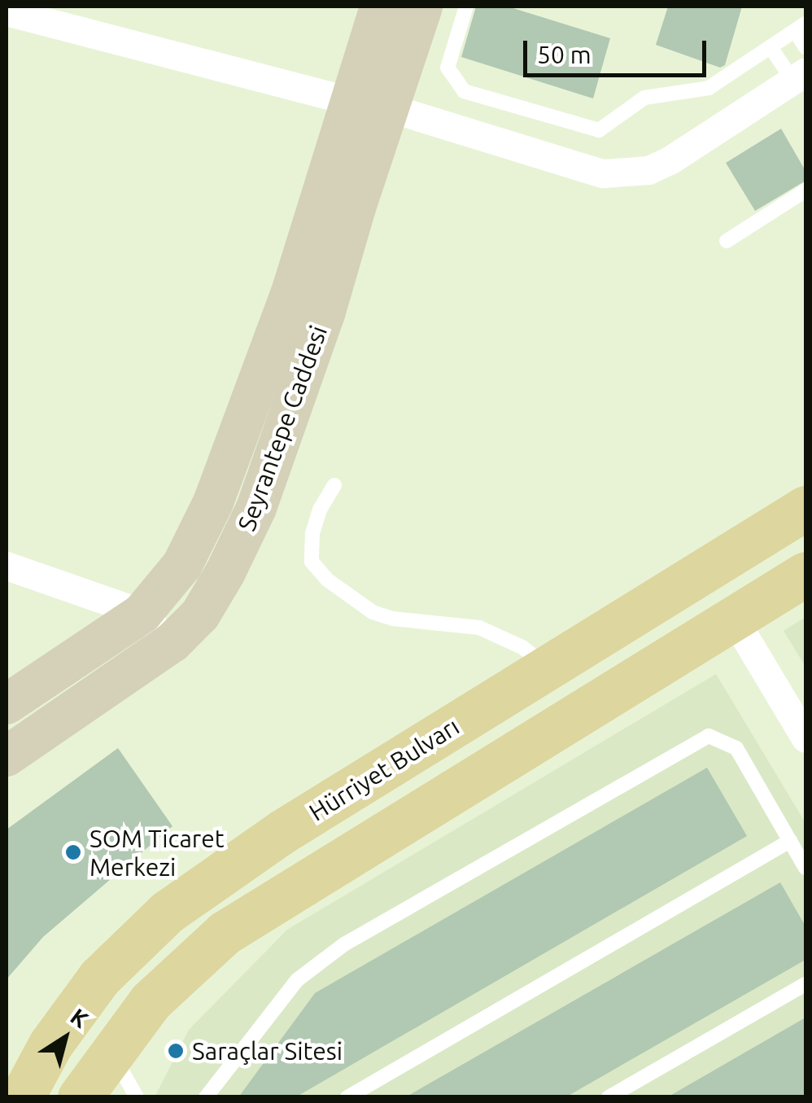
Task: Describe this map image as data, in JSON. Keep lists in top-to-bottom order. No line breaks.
{"streets":{"main road":["Seyrantepe Caddesi","Hürriyet Bulvarı"]},"places":["SOM Ticaret Merkezi","Saraçlar Sitesi"],"scale_bar":"50 m","north":"top right"}
